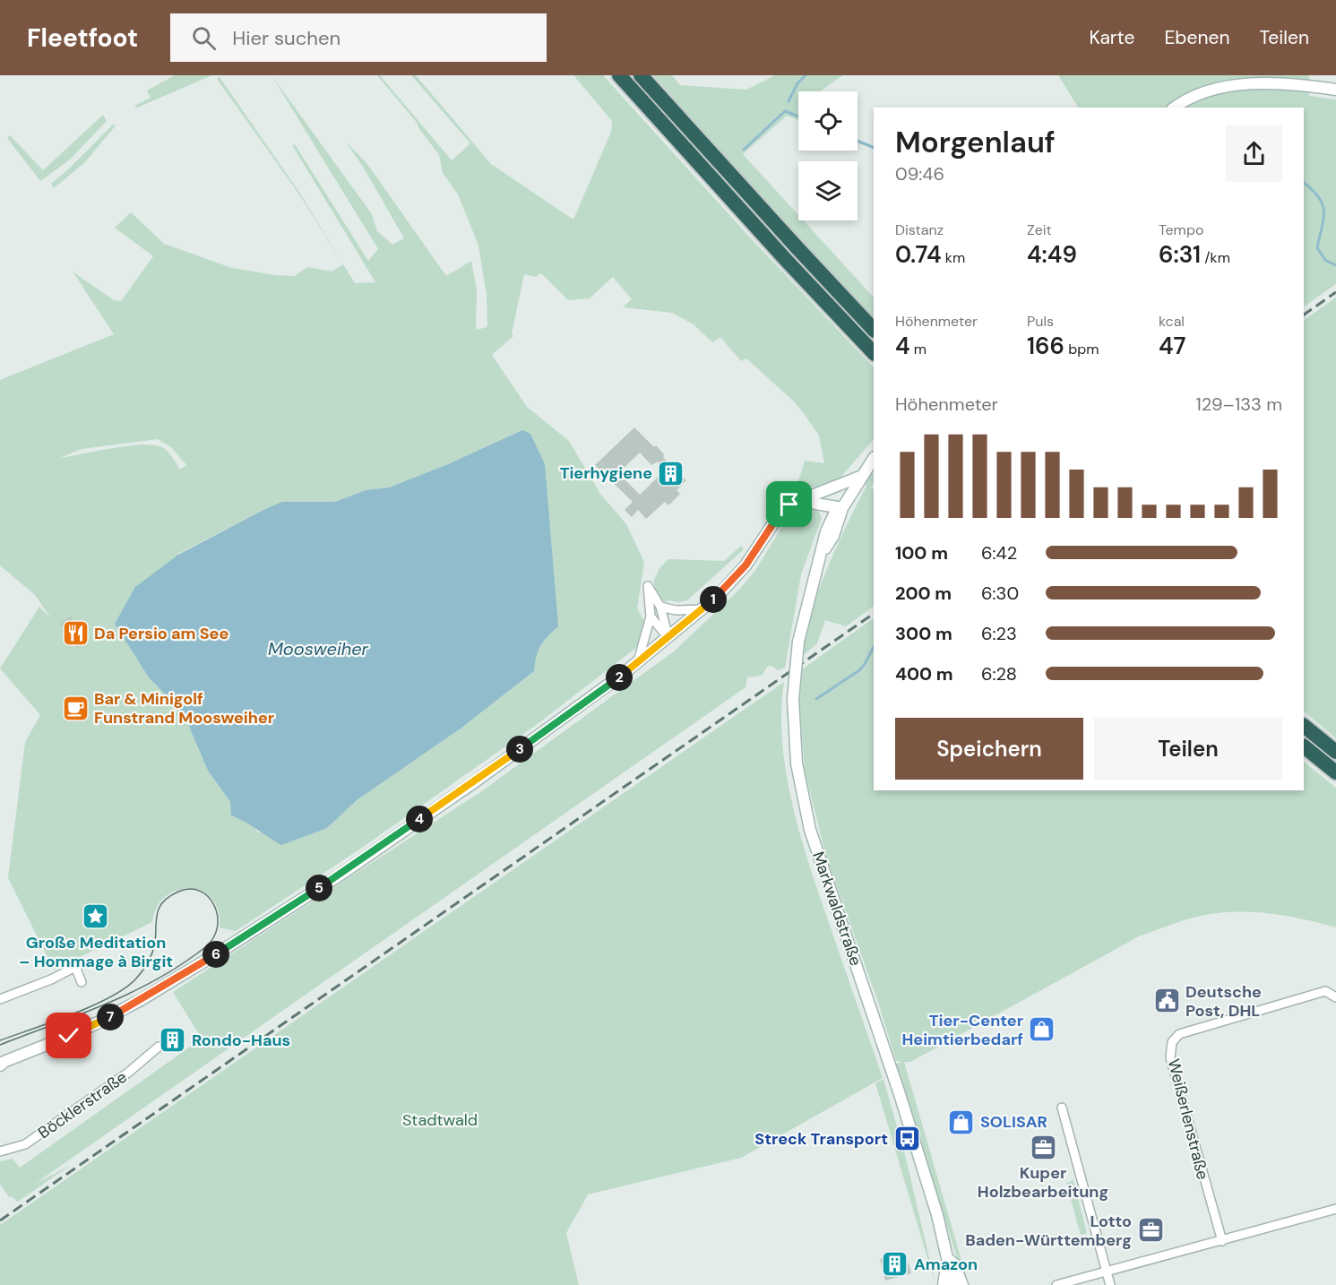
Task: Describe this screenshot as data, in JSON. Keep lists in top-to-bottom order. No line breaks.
{"streets":{"main road":["Markwaldstraße"],"street":["Böcklerstraße","Weißerlenstraße"]},"water":["Moosweiher"],"parks":["Stadtwald"],"places":{"building":["Tierhygiene","Rondo-Haus","Amazon"],"restaurant":["Da Persio am See"],"cafe":["Bar & Minigolf Funstrand Moosweiher"],"place":["Große Meditation – Hommage à Birgit"],"public building":["Deutsche Post, DHL"],"shop":["Tier-Center Heimtierbedarf","SOLISAR"],"bus stop":["Streck Transport"],"office":["Kuper Holzbearbeitung","Lotto Baden-Württemberg"]},"page":{"header":"Fleetfoot","search":"Hier suchen","nav":["Karte","Ebenen","Teilen"],"heading":["Morgenlauf","09:46"],"stats":[["Distanz","0.74 km"],["Zeit","4:49"],["Tempo","6:31 /km"],["Höhenmeter","4 m"],["Puls","166 bpm"],["kcal","47"]],"chart":["Höhenmeter","129–133 m"],"list":[{"name":"100 m","note":"6:42"},{"name":"200 m","note":"6:30"},{"name":"300 m","note":"6:23"},{"name":"400 m","note":"6:28"}],"pins":["1","2","3","4","5","6","7"],"buttons":["Speichern","Teilen"]}}
